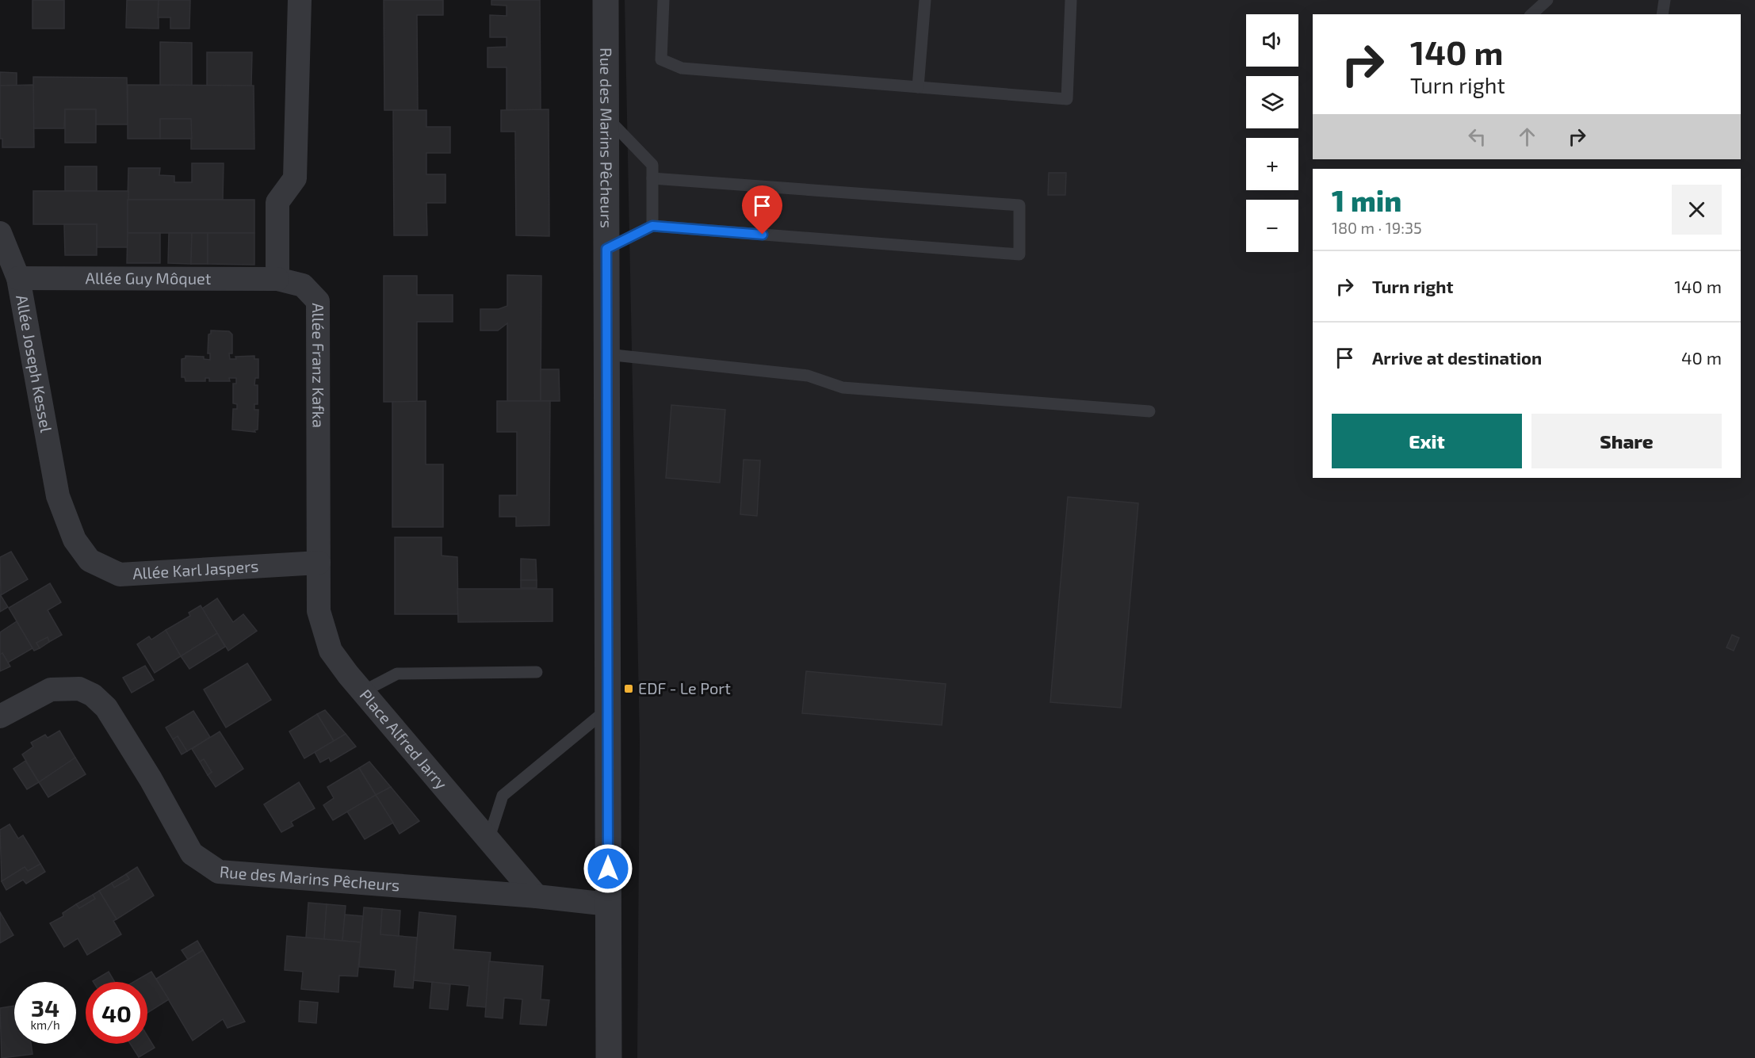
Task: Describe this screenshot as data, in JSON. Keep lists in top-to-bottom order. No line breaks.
{"streets":{"street":["Rue des Marins Pêcheurs","Allée Guy Môquet","Allée Joseph Kessel","Allée Franz Kafka","Allée Karl Jaspers","Place Alfred Jarry"]},"crossings":[["Rue des Marins Pêcheurs","Place Alfred Jarry"],["Allée Guy Môquet","Allée Joseph Kessel"],["Allée Guy Môquet","Allée Franz Kafka"],["Allée Joseph Kessel","Allée Karl Jaspers"],["Allée Franz Kafka","Allée Karl Jaspers"],["Allée Franz Kafka","Place Alfred Jarry"],["Allée Karl Jaspers","Place Alfred Jarry"]],"places":{"transit":["EDF - Le Port"]},"page":{"map_buttons":["+","−"],"turn":["140 m","Turn right"],"heading":["1 min","180 m · 19:35"],"list":[{"name":"Turn right","value":"140 m"},{"name":"Arrive at destination","value":"40 m"}],"buttons":["Exit","Share"],"speed":"34 km/h","limit":"40"}}
